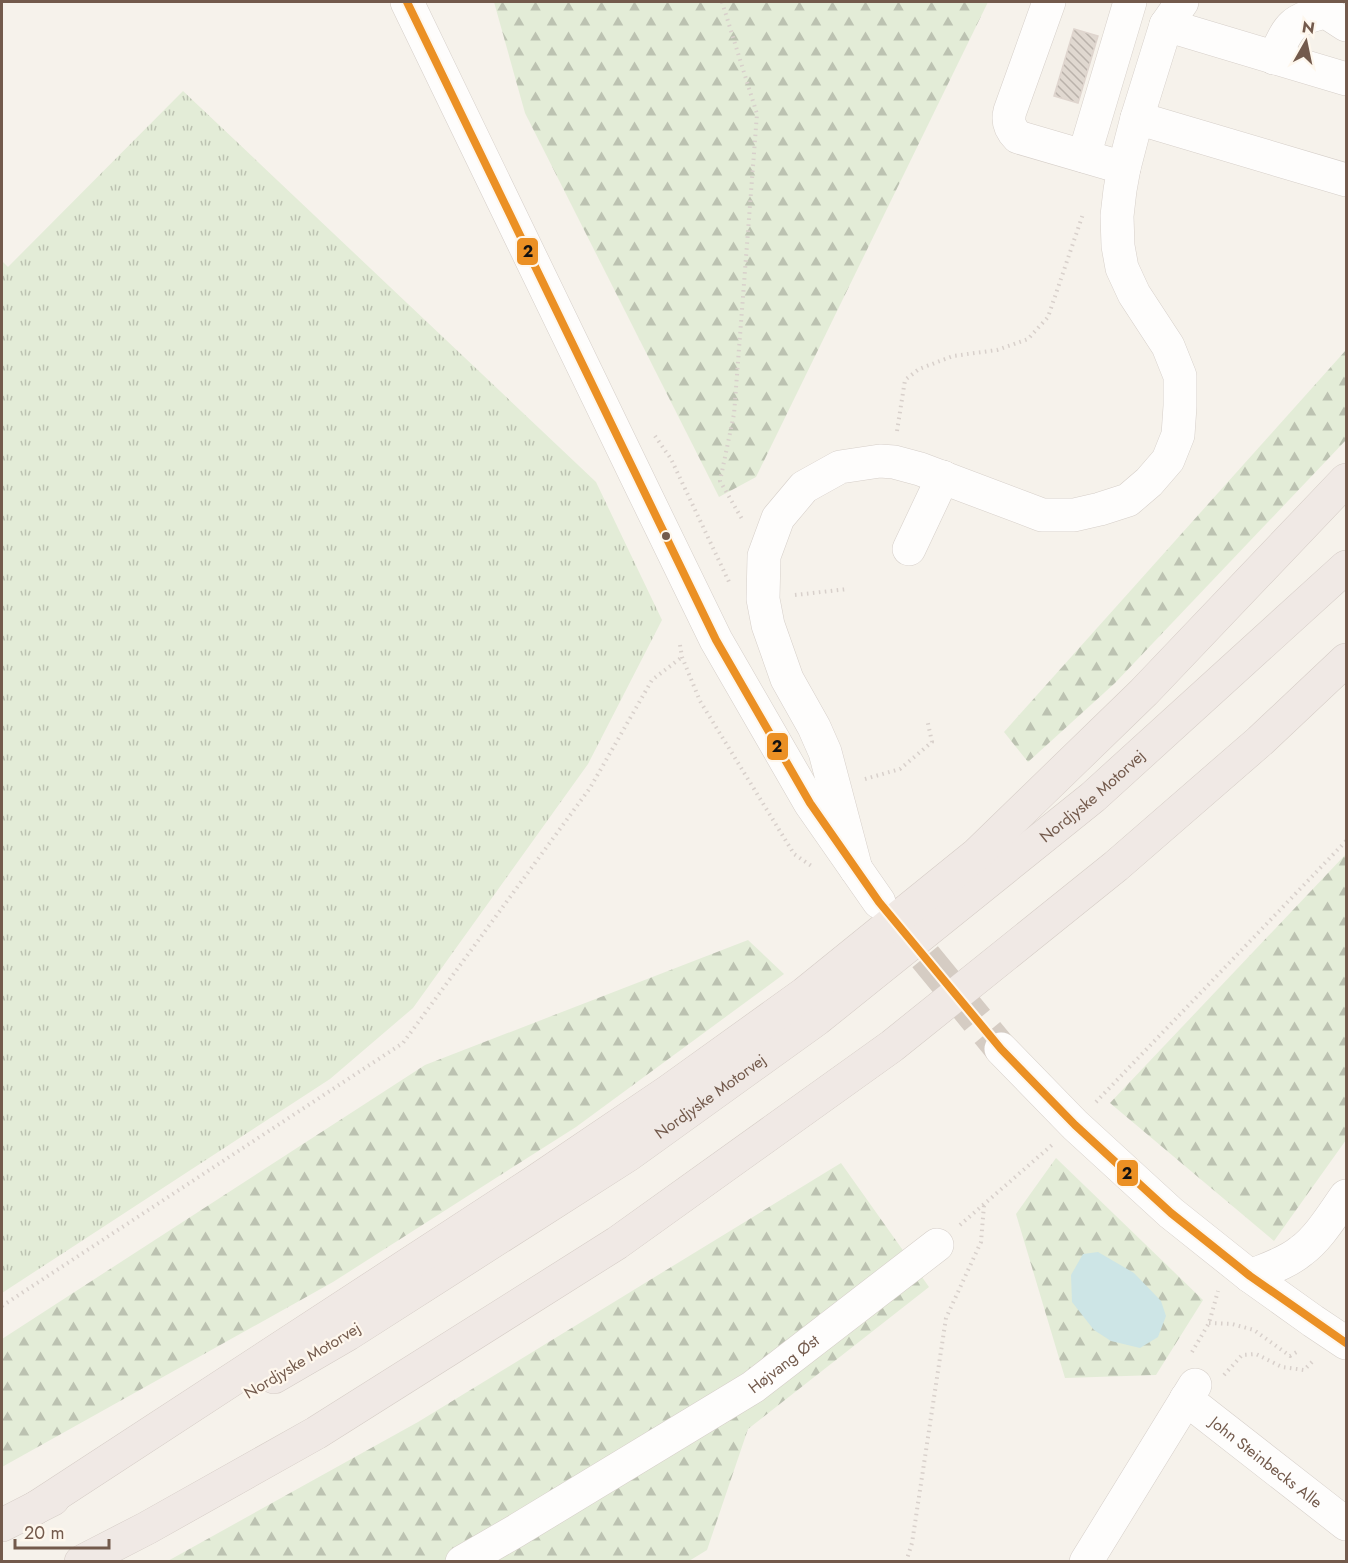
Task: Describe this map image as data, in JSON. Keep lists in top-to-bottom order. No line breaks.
{"streets":{"highway":["Nordjyske Motorvej"],"street":["Højvang Øst","John Steinbecks Alle"]},"lines":["transit line 2"],"scale_bar":"20 m","north":"top"}
